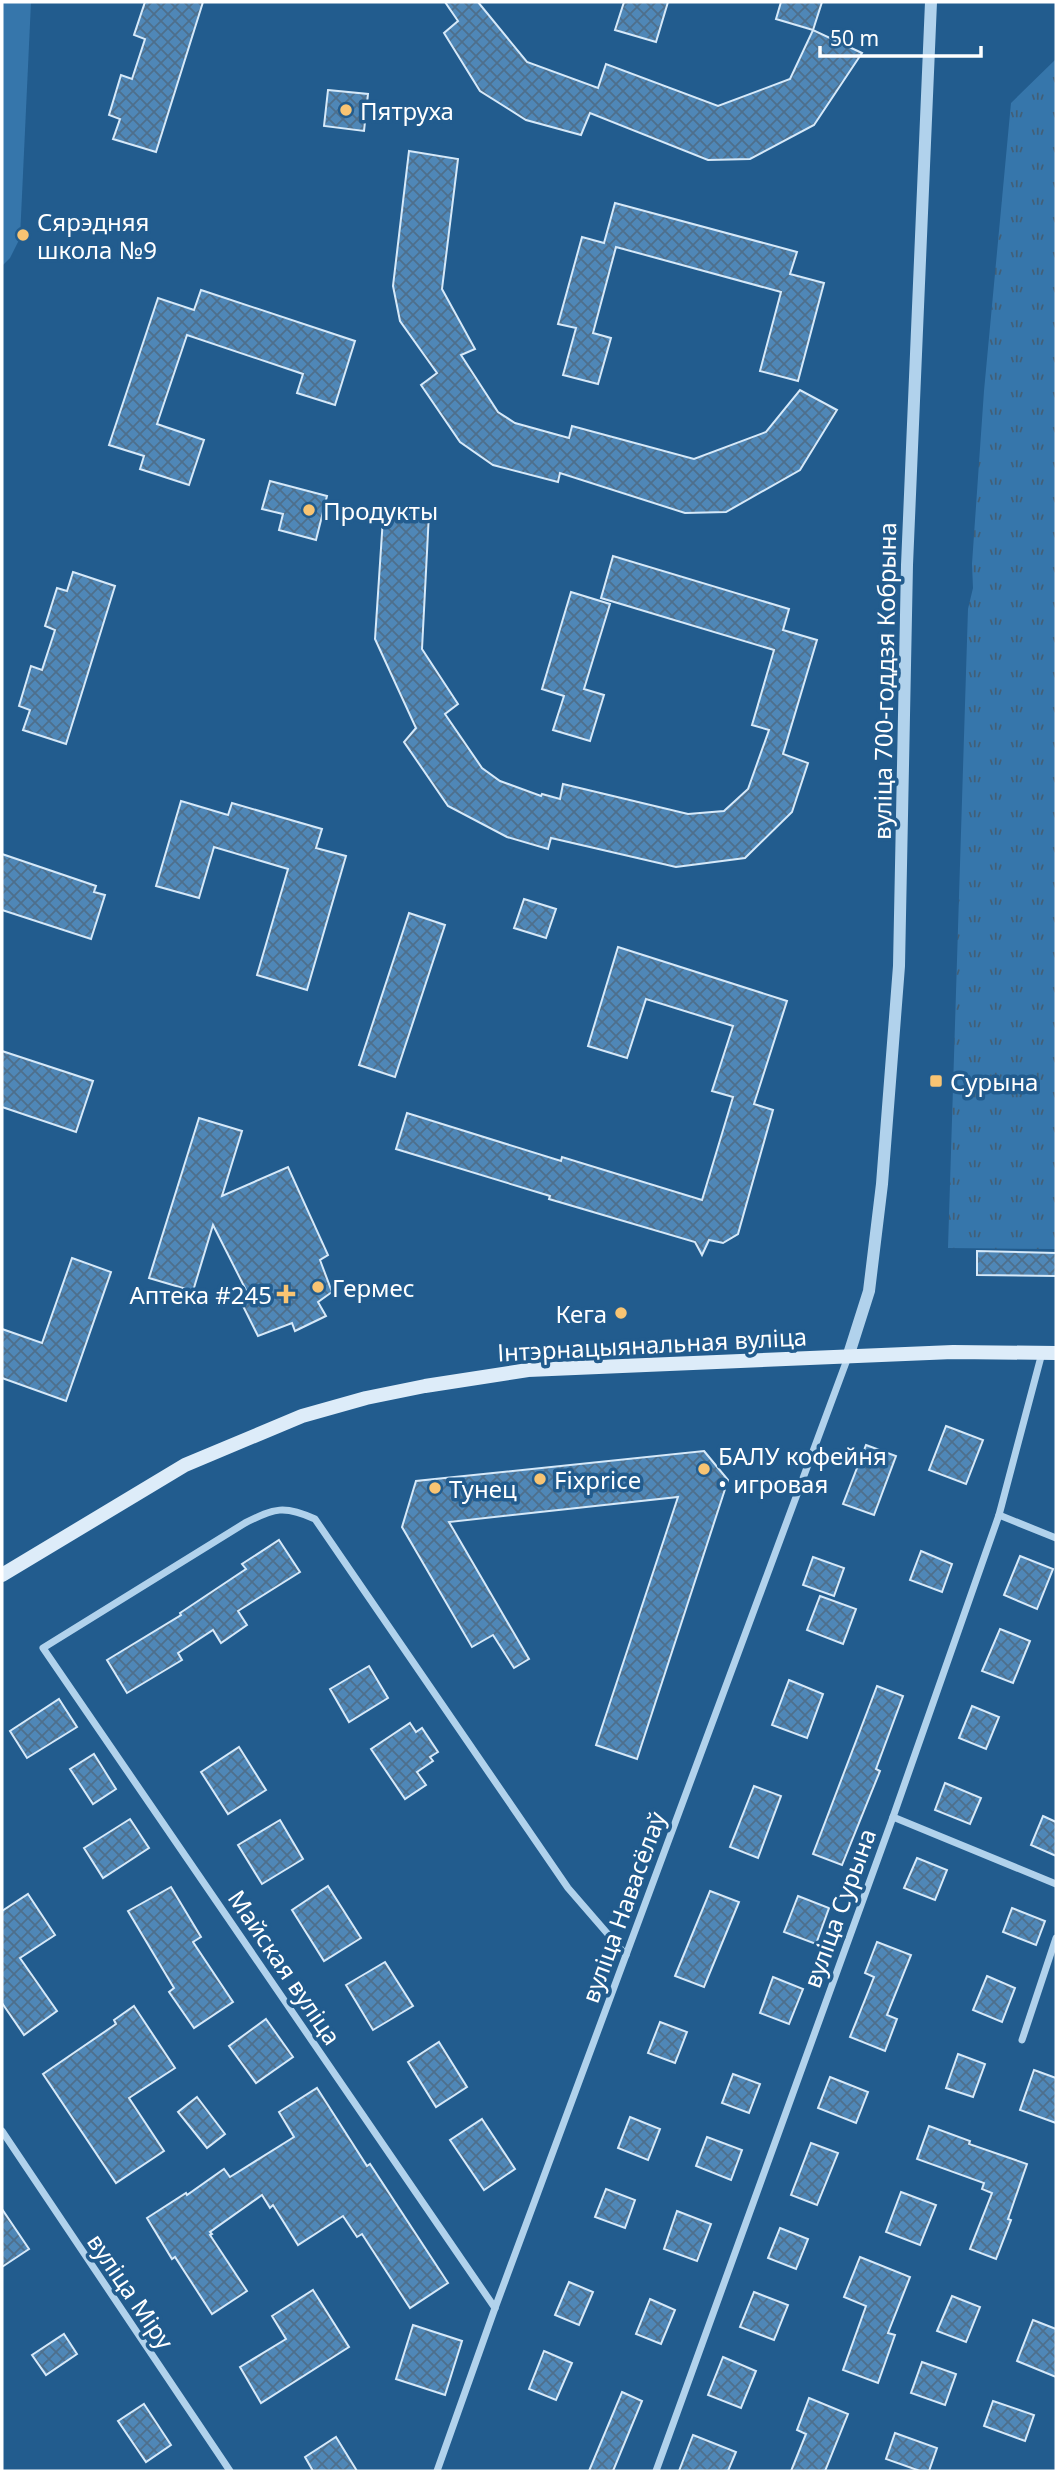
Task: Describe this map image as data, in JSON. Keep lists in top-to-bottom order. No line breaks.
{"streets":{"main road":["Інтэрнацыянальная вуліца"],"street":["вуліца 700-годдзя Кобрына","вуліца Навасёлаў","вуліца Сурына","Майская вуліца","вуліца Міру"]},"crossings":[["вуліца 700-годдзя Кобрына","Інтэрнацыянальная вуліца"],["вуліца 700-годдзя Кобрына","вуліца Навасёлаў"],["Інтэрнацыянальная вуліца","вуліца Навасёлаў"],["Інтэрнацыянальная вуліца","вуліца Сурына"],["вуліца Навасёлаў","Майская вуліца"]],"places":{"other":["Пятруха","Сярэдняя школа №9","Продукты","Гермес","Кега","БАЛУ кофейня • игровая","Fixprice","Тунец"],"transit":["Сурына"],"health":["Аптека #245"]},"scale_bar":"50 m"}
